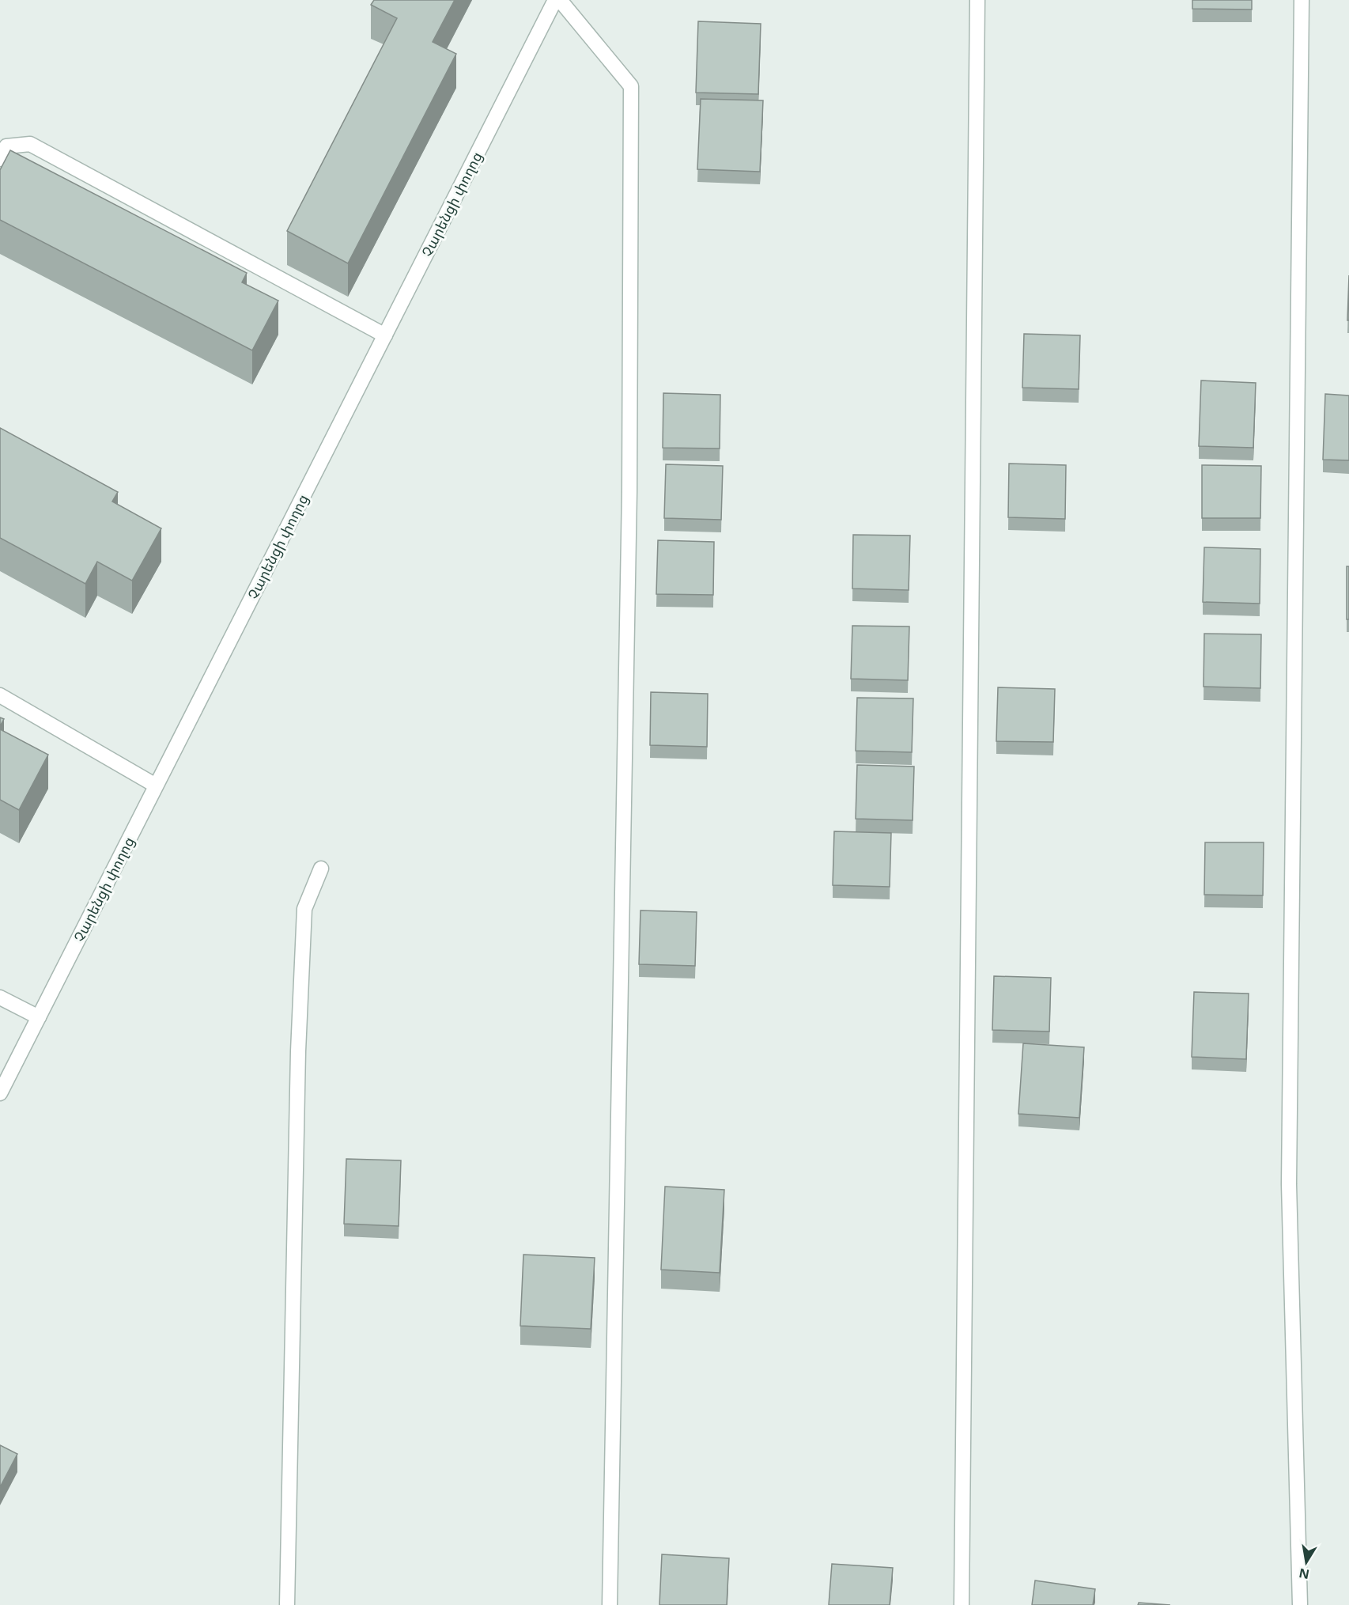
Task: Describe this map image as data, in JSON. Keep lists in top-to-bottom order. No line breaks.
{"streets":{"street":["Չարենցի փողոց"]},"north":"bottom"}
